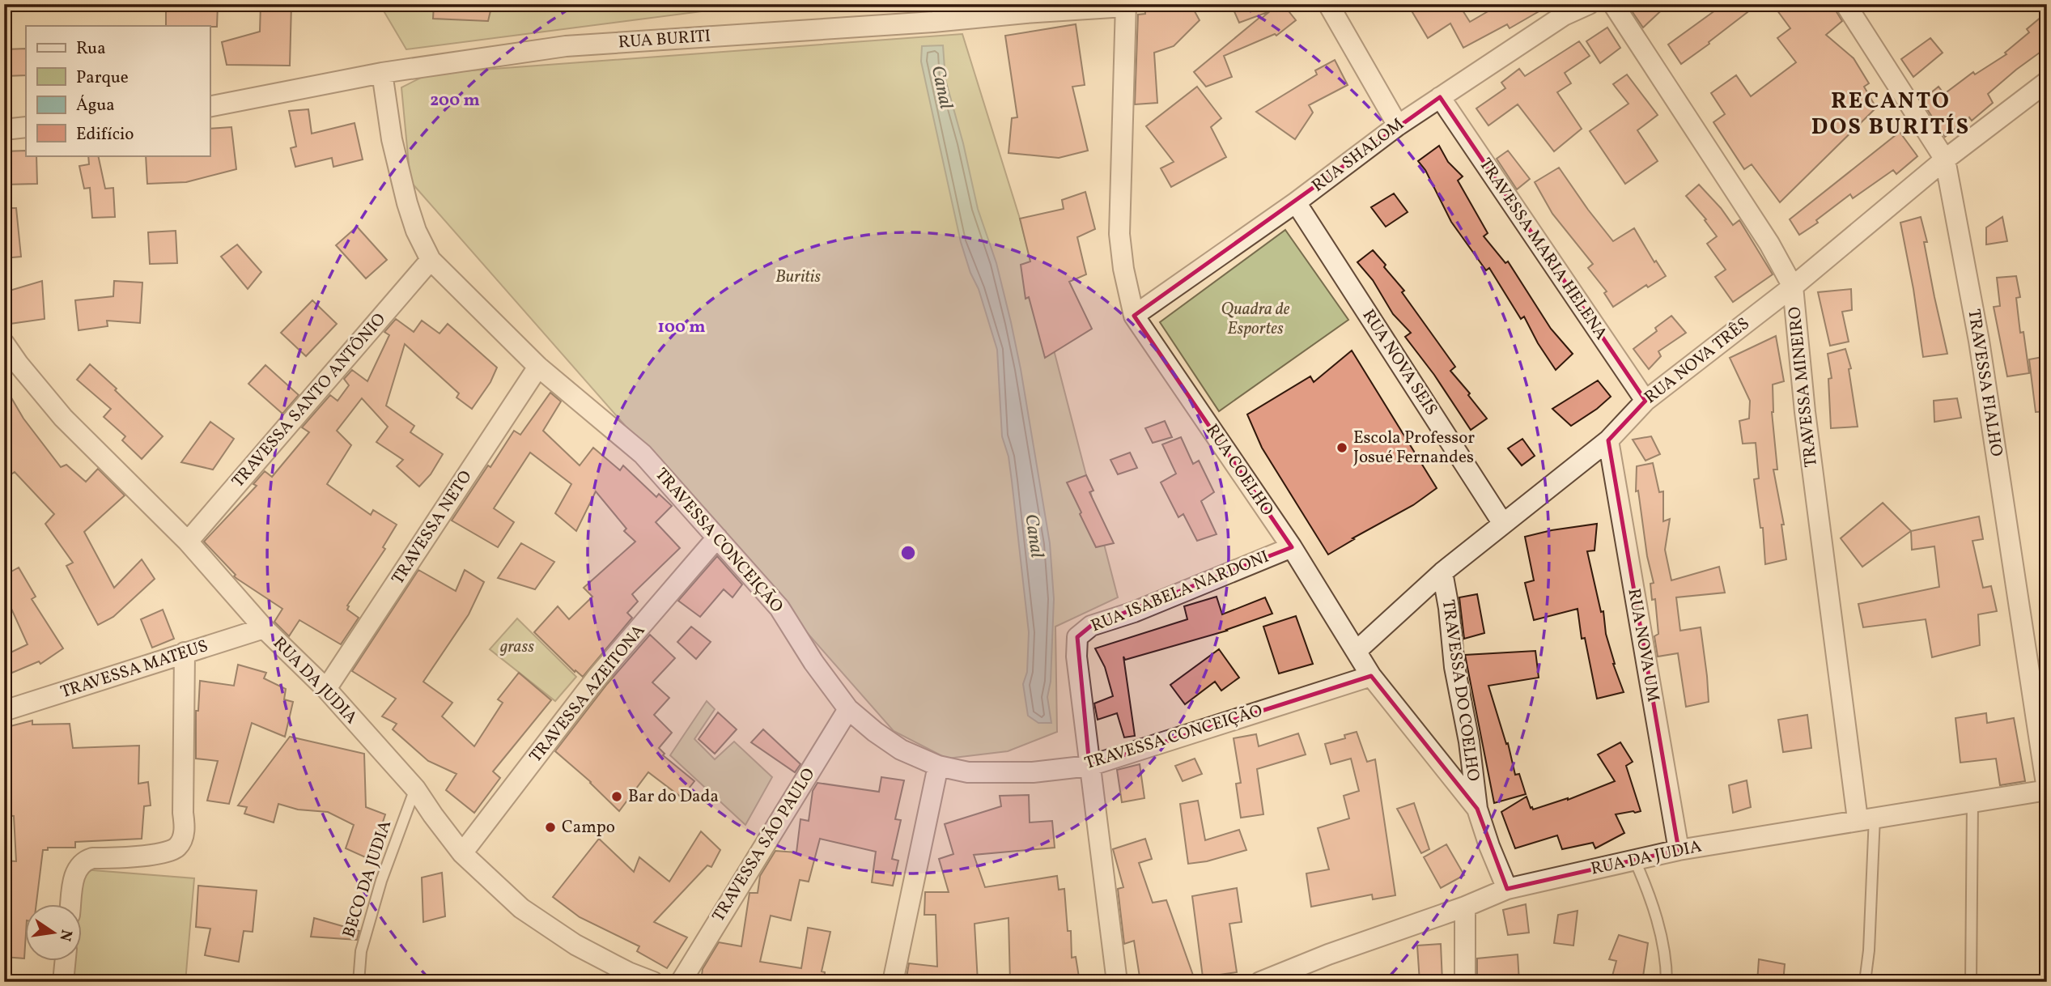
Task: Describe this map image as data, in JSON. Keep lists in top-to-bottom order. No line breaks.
{"streets":{"street":["RUA BURITI","RUA SHALOM","TRAVESSA MARIA HELENA","RUA NOVA TRÊS","RUA NOVA SEIS","TRAVESSA FIALHO","TRAVESSA MINEIRO","TRAVESSA SANTO ANTÔNIO","RUA COELHO","TRAVESSA NETO","TRAVESSA CONCEIÇÃO","RUA ISABELA NARDONI","RUA NOVA UM","TRAVESSA MATEUS","RUA DA JUDIA","TRAVESSA DO COELHO","TRAVESSA AZEITONA","TRAVESSA SÃO PAULO"],"lane":["BECO DA JUDIA"]},"crossings":[["RUA BURITI","RUA COELHO"],["RUA BURITI","TRAVESSA CONCEIÇÃO"],["RUA SHALOM","TRAVESSA MARIA HELENA"],["RUA SHALOM","RUA NOVA SEIS"],["RUA SHALOM","RUA COELHO"],["TRAVESSA MARIA HELENA","RUA NOVA TRÊS"],["RUA NOVA TRÊS","RUA NOVA SEIS"],["RUA NOVA TRÊS","TRAVESSA FIALHO"],["RUA NOVA TRÊS","TRAVESSA MINEIRO"],["RUA NOVA TRÊS","RUA COELHO"],["RUA NOVA TRÊS","RUA NOVA UM"],["RUA NOVA TRÊS","TRAVESSA DO COELHO"],["TRAVESSA FIALHO","RUA DA JUDIA"],["TRAVESSA MINEIRO","RUA DA JUDIA"],["TRAVESSA SANTO ANTÔNIO","TRAVESSA CONCEIÇÃO"],["TRAVESSA SANTO ANTÔNIO","RUA DA JUDIA"],["RUA COELHO","TRAVESSA CONCEIÇÃO"],["RUA COELHO","RUA ISABELA NARDONI"],["RUA COELHO","RUA DA JUDIA"],["RUA COELHO","TRAVESSA DO COELHO"],["TRAVESSA NETO","TRAVESSA CONCEIÇÃO"],["TRAVESSA NETO","RUA DA JUDIA"],["TRAVESSA CONCEIÇÃO","RUA ISABELA NARDONI"],["TRAVESSA CONCEIÇÃO","TRAVESSA AZEITONA"],["TRAVESSA CONCEIÇÃO","TRAVESSA SÃO PAULO"],["RUA NOVA UM","RUA DA JUDIA"],["TRAVESSA MATEUS","RUA DA JUDIA"],["RUA DA JUDIA","TRAVESSA AZEITONA"],["RUA DA JUDIA","BECO DA JUDIA"]],"districts":["RECANTO DOS BURITÍS"],"water":["Canal"],"parks":["Buritis","Quadra de Esportes","grass"],"places":["Escola Professor Josué Fernandes","Bar do Dada","Campo"],"legend":["Rua","Parque","Água","Edifício"],"north":"right","rings":["200 m","100 m"]}
